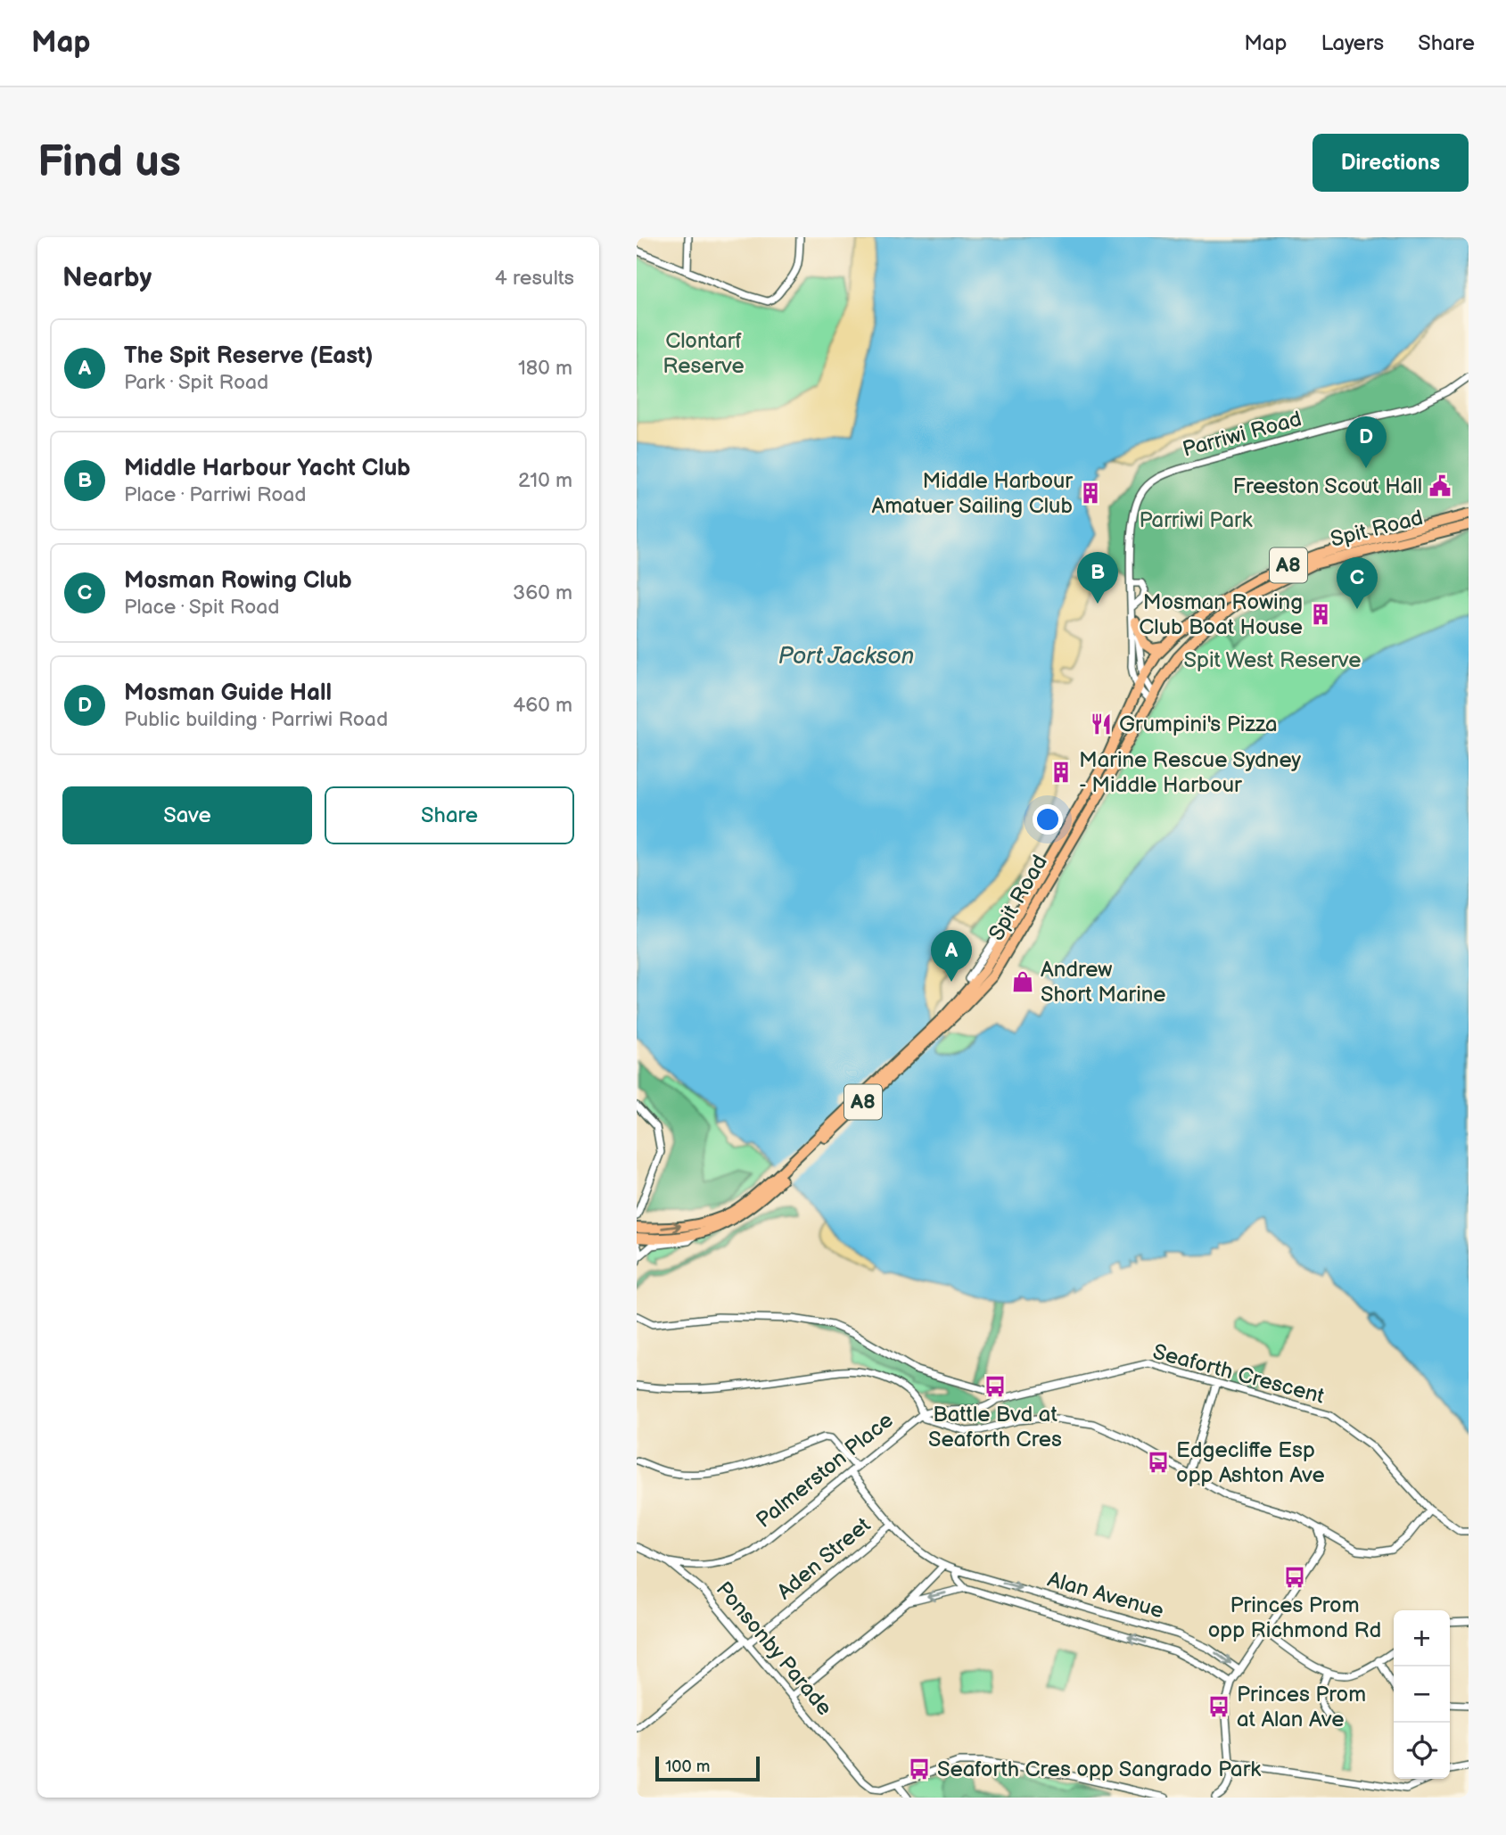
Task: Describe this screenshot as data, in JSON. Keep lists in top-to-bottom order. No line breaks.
{"streets":{"highway":["Spit Road","A8"],"street":["Parriwi Road","Seaforth Crescent","Palmerston Place","Aden Street","Alan Avenue","Ponsonby Parade"]},"crossings":[["Parriwi Road","Spit Road"],["Spit Road","A8"],["Seaforth Crescent","Palmerston Place"],["Palmerston Place","Alan Avenue"],["Palmerston Place","Ponsonby Parade"],["Aden Street","Alan Avenue"],["Aden Street","Ponsonby Parade"]],"water":["Port Jackson"],"parks":["Clontarf Reserve","Parriwi Park","Spit West Reserve"],"places":{"public building":["Freeston Scout Hall"],"building":["Middle Harbour Amatuer Sailing Club","Mosman Rowing Club Boat House","Marine Rescue Sydney - Middle Harbour"],"restaurant":["Grumpini's Pizza"],"shop":["Andrew Short Marine"],"bus stop":["Battle Bvd at Seaforth Cres","Edgecliffe Esp opp Ashton Ave","Princes Prom opp Richmond Rd","Princes Prom at Alan Ave","Seaforth Cres opp Sangrado Park"]},"scale_bar":"100 m","page":{"header":"Map","nav":["Map","Layers","Share"],"buttons":["Directions",["Save","Share"]],"title":"Find us","heading":["Nearby","4 results"],"list":[{"mark":"A","name":"The Spit Reserve (East)","note":"Park · Spit Road","value":"180 m"},{"mark":"B","name":"Middle Harbour Yacht Club","note":"Place · Parriwi Road","value":"210 m"},{"mark":"C","name":"Mosman Rowing Club","note":"Place · Spit Road","value":"360 m"},{"mark":"D","name":"Mosman Guide Hall","note":"Public building · Parriwi Road","value":"460 m"}],"pins":["D","B","C","A"],"map_buttons":["+","−"],"scale":"100 m"}}
